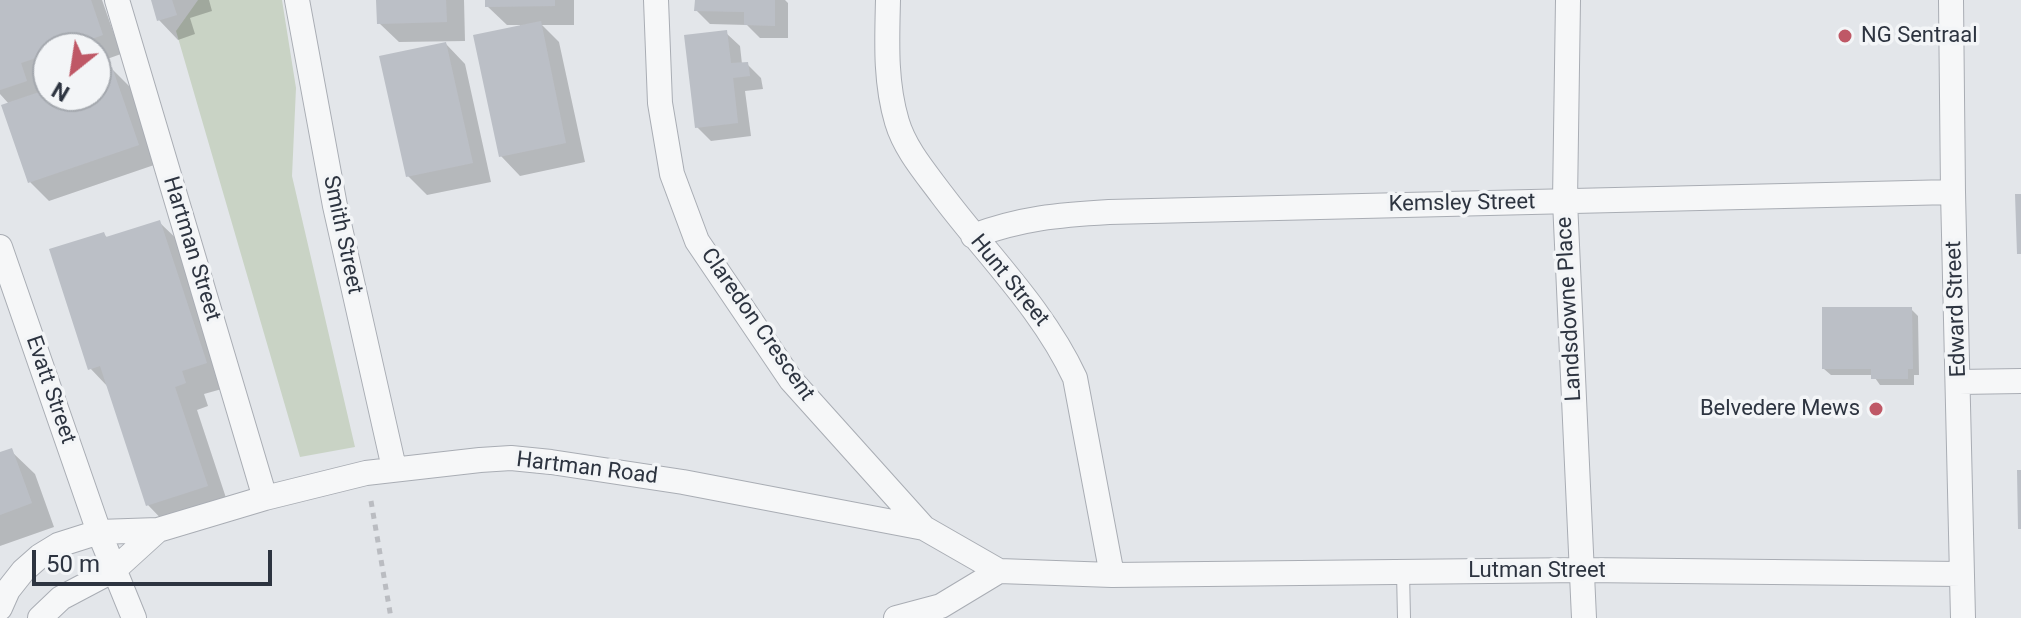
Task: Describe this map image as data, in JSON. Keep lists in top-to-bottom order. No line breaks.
{"streets":{"street":["Kemsley Street","Smith Street","Hartman Street","Hunt Street","Landsdowne Place","Edward Street","Claredon Crescent","Evatt Street","Hartman Road","Lutman Street"]},"crossings":[["Kemsley Street","Hunt Street"],["Kemsley Street","Landsdowne Place"],["Kemsley Street","Edward Street"],["Smith Street","Hartman Road"],["Hartman Street","Hartman Road"],["Hunt Street","Lutman Street"],["Landsdowne Place","Lutman Street"],["Edward Street","Lutman Street"],["Claredon Crescent","Hartman Road"],["Claredon Crescent","Lutman Street"],["Evatt Street","Hartman Road"]],"places":["NG Sentraal","Belvedere Mews"],"scale_bar":"50 m","north":"bottom left"}
